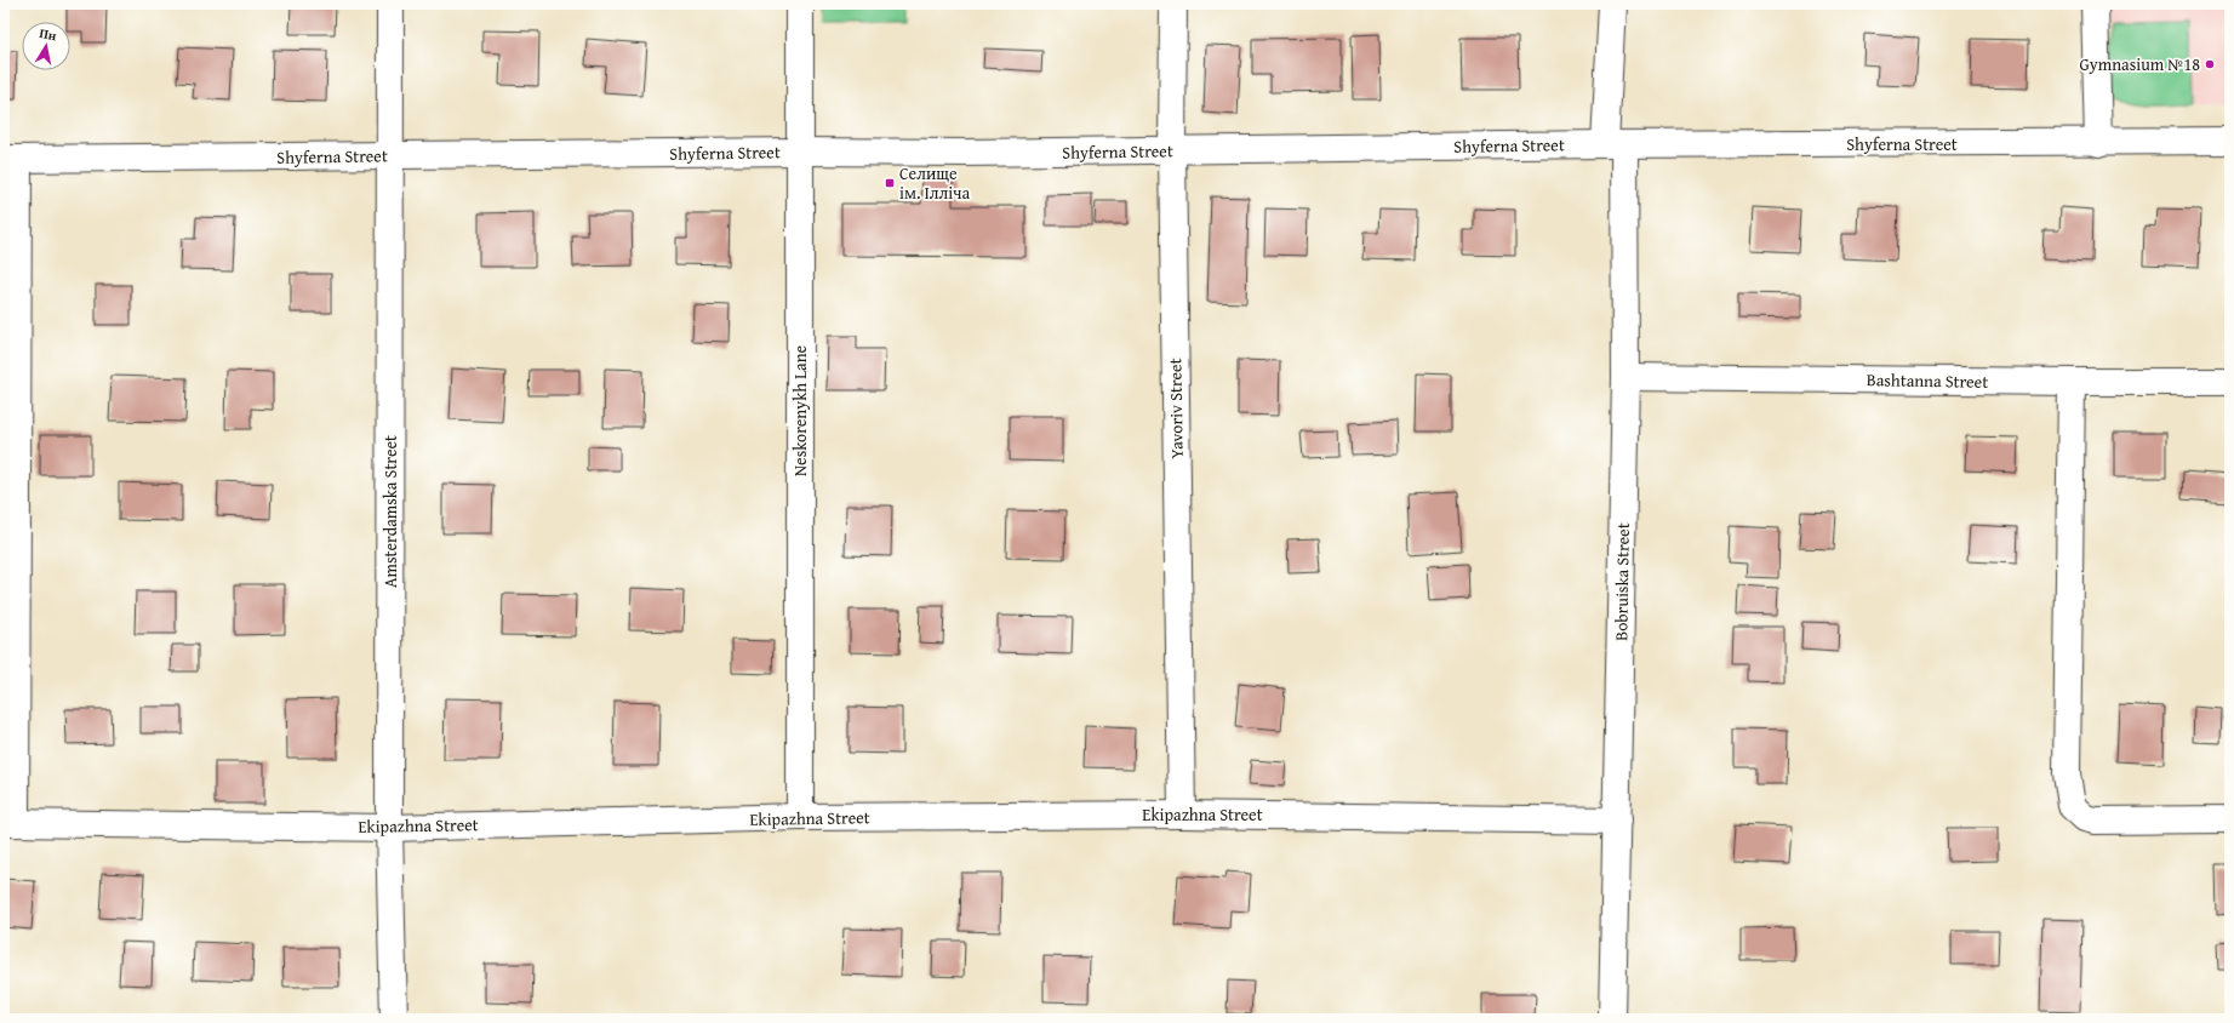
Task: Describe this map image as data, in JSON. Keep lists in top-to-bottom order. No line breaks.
{"streets":{"street":["Shyferna Street","Bashtanna Street","Yavoriv Street","Neskorenykh Lane","Amsterdamska Street","Bobruiska Street","Ekipazhna Street"]},"crossings":[["Shyferna Street","Yavoriv Street"],["Shyferna Street","Neskorenykh Lane"],["Shyferna Street","Amsterdamska Street"],["Shyferna Street","Bobruiska Street"],["Bashtanna Street","Bobruiska Street"],["Yavoriv Street","Ekipazhna Street"],["Neskorenykh Lane","Ekipazhna Street"],["Amsterdamska Street","Ekipazhna Street"],["Bobruiska Street","Ekipazhna Street"]],"places":{"other":["Gymnasium №18"],"transit":["Селище ім. Ілліча"]},"north":"top"}
